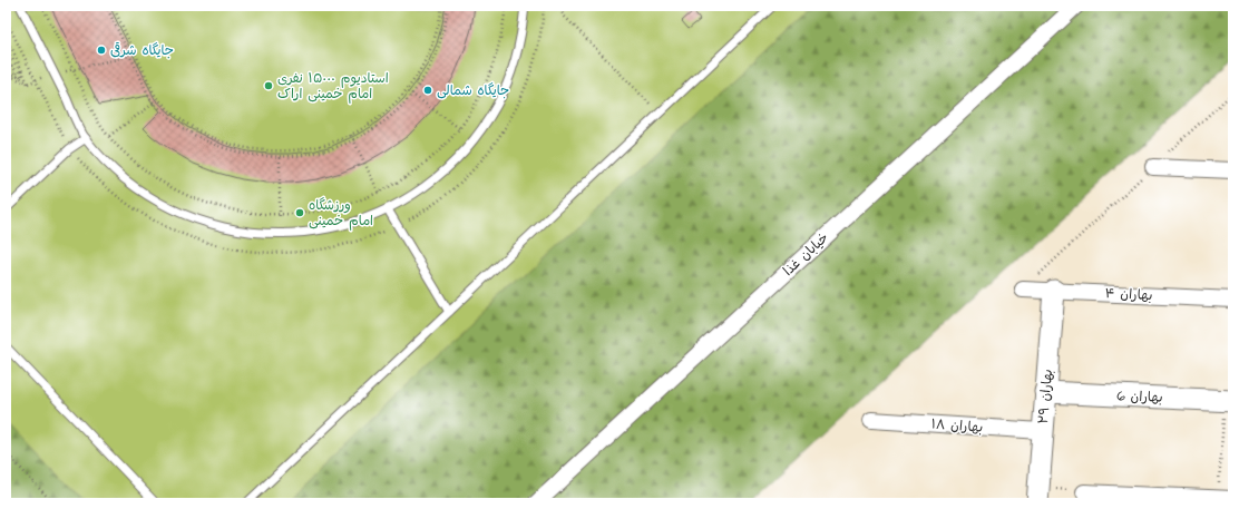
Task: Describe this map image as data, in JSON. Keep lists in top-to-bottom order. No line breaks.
{"streets":{"street":["خیابان غذا","بهاران ۴","بهاران ۲۹","بهاران 6","بهاران ۱۸"]},"crossings":[["بهاران ۴","بهاران ۲۹"],["بهاران ۲۹","بهاران 6"],["بهاران ۲۹","بهاران ۱۸"]],"places":["جایگاه شرقی","استادیوم ۱۵۰۰۰ نفری امام خمینی اراک","جایگاه شمالی","ورزشگاه امام خمینی"]}
